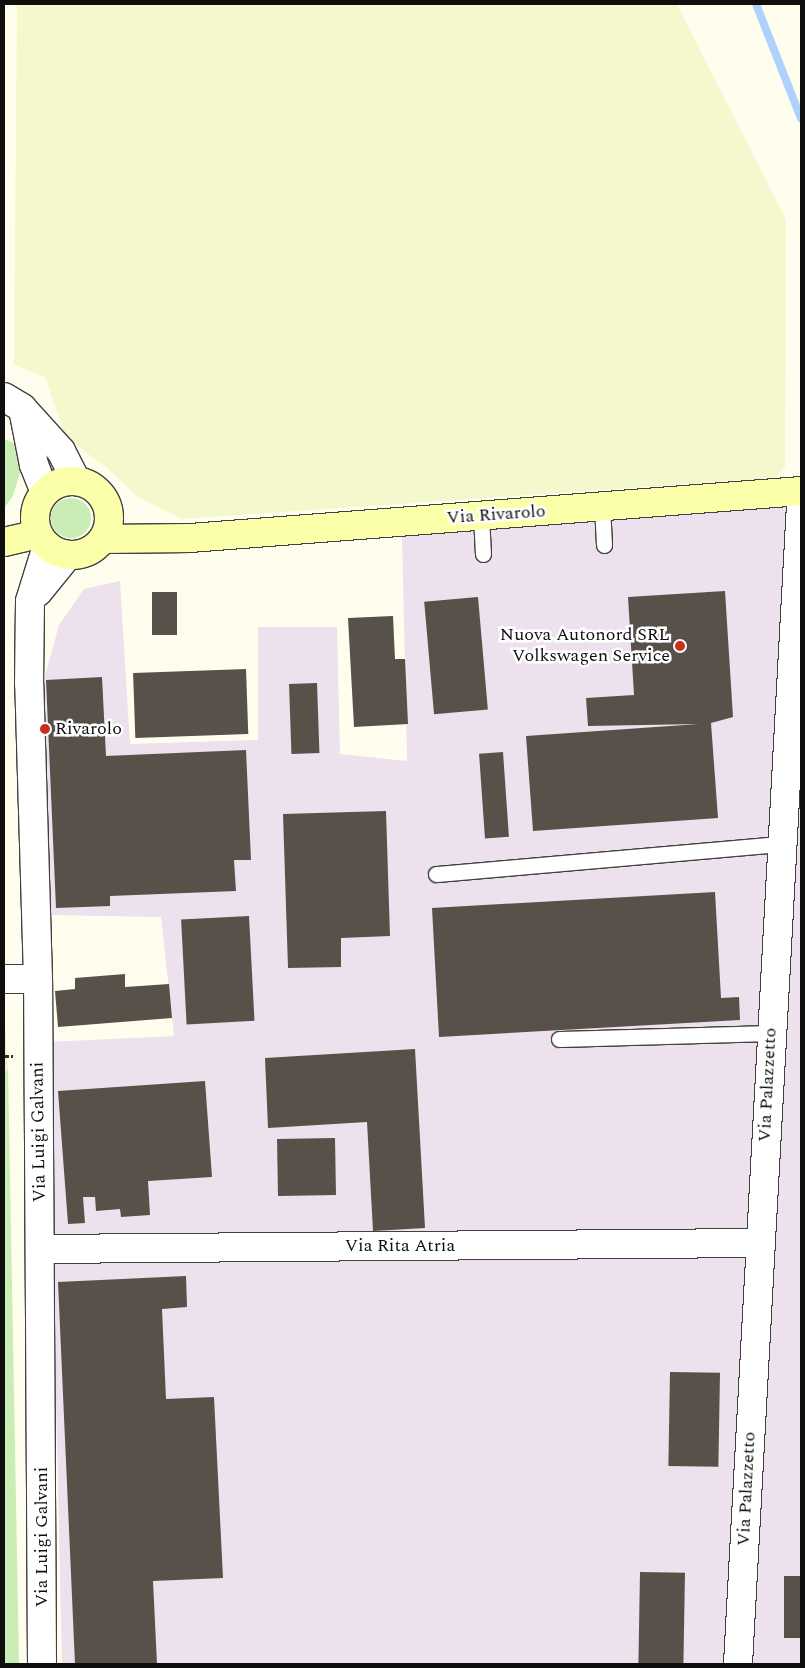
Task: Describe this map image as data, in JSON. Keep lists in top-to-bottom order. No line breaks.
{"streets":{"main road":["Via Rivarolo"],"street":["Via Palazzetto","Via Luigi Galvani","Via Rita Atria"]},"crossings":[["Via Rivarolo","Via Luigi Galvani"],["Via Palazzetto","Via Rita Atria"],["Via Luigi Galvani","Via Rita Atria"]],"places":["Nuova Autonord SRL Volkswagen Service","Rivarolo"]}
